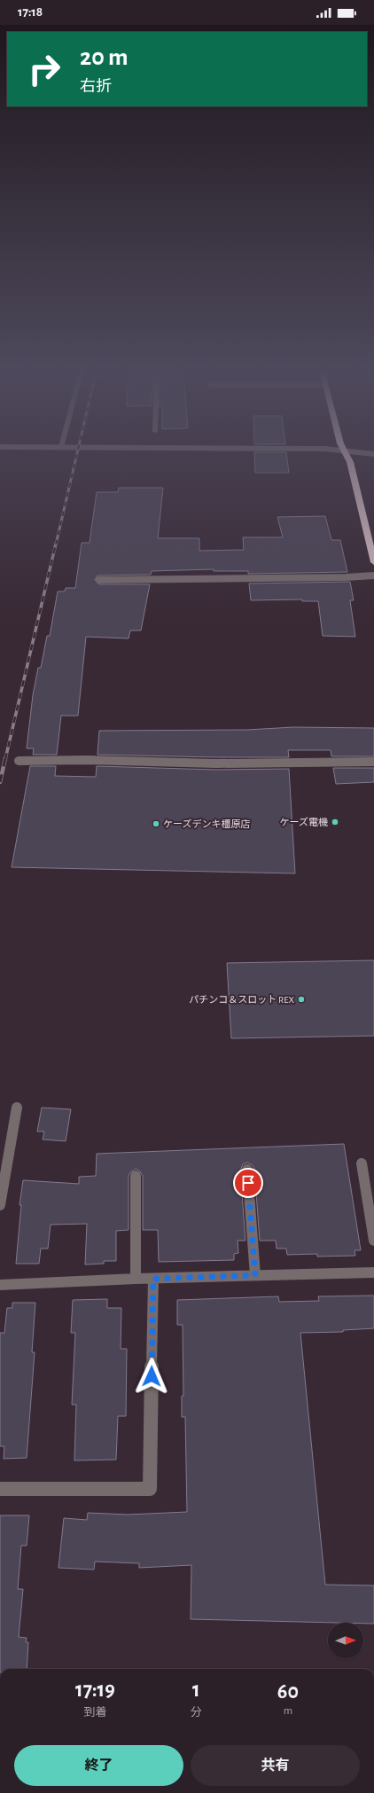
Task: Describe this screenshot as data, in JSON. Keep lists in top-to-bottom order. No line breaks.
{"places":["ケーズ電機","ケーズデンキ橿原店","パチンコ＆スロット REX"],"north":"right","page":{"status":"17:18","turn":["20 m","右折"],"eta":["17:19","到着","1","分","60","m"],"buttons":["終了","共有"]}}
